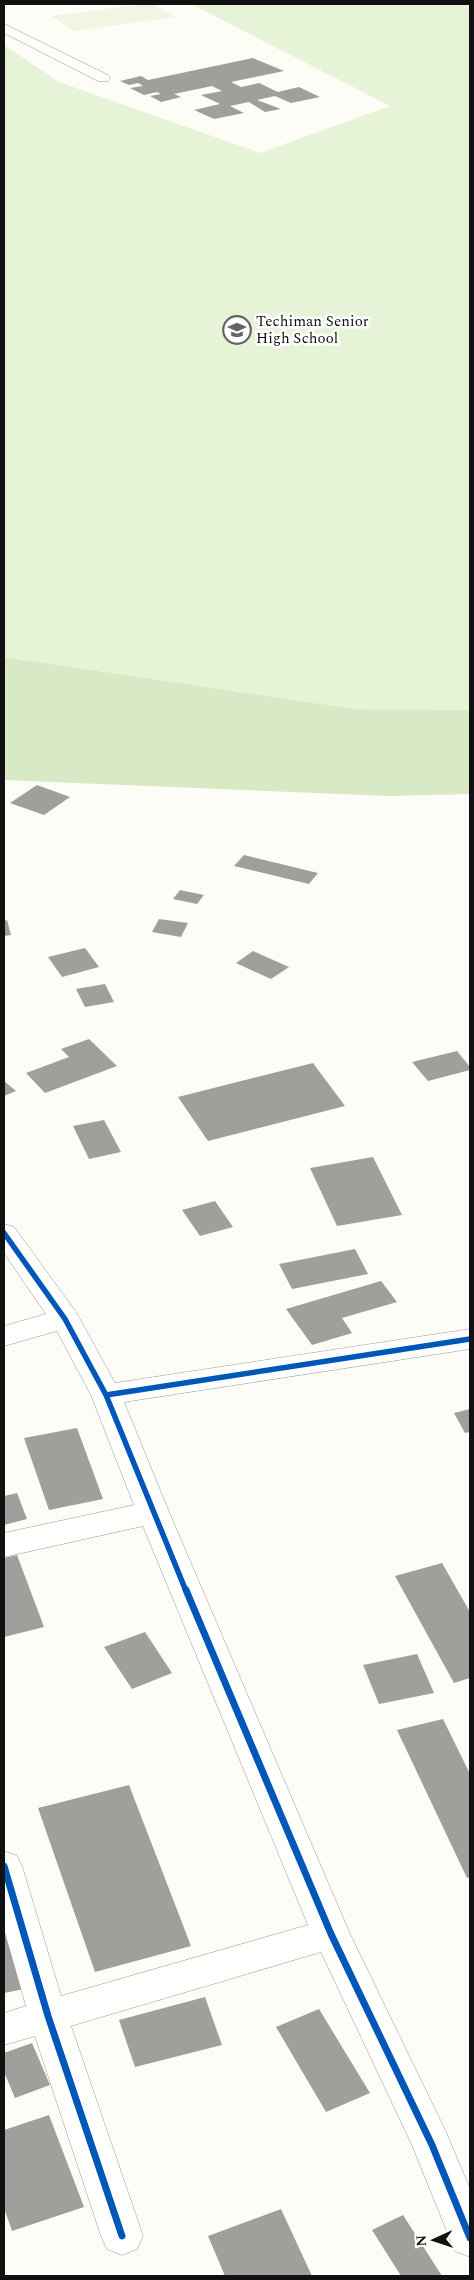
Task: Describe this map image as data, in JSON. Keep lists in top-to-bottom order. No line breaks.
{"places":{"school or university":["Techiman Senior High School"]},"north":"left"}
